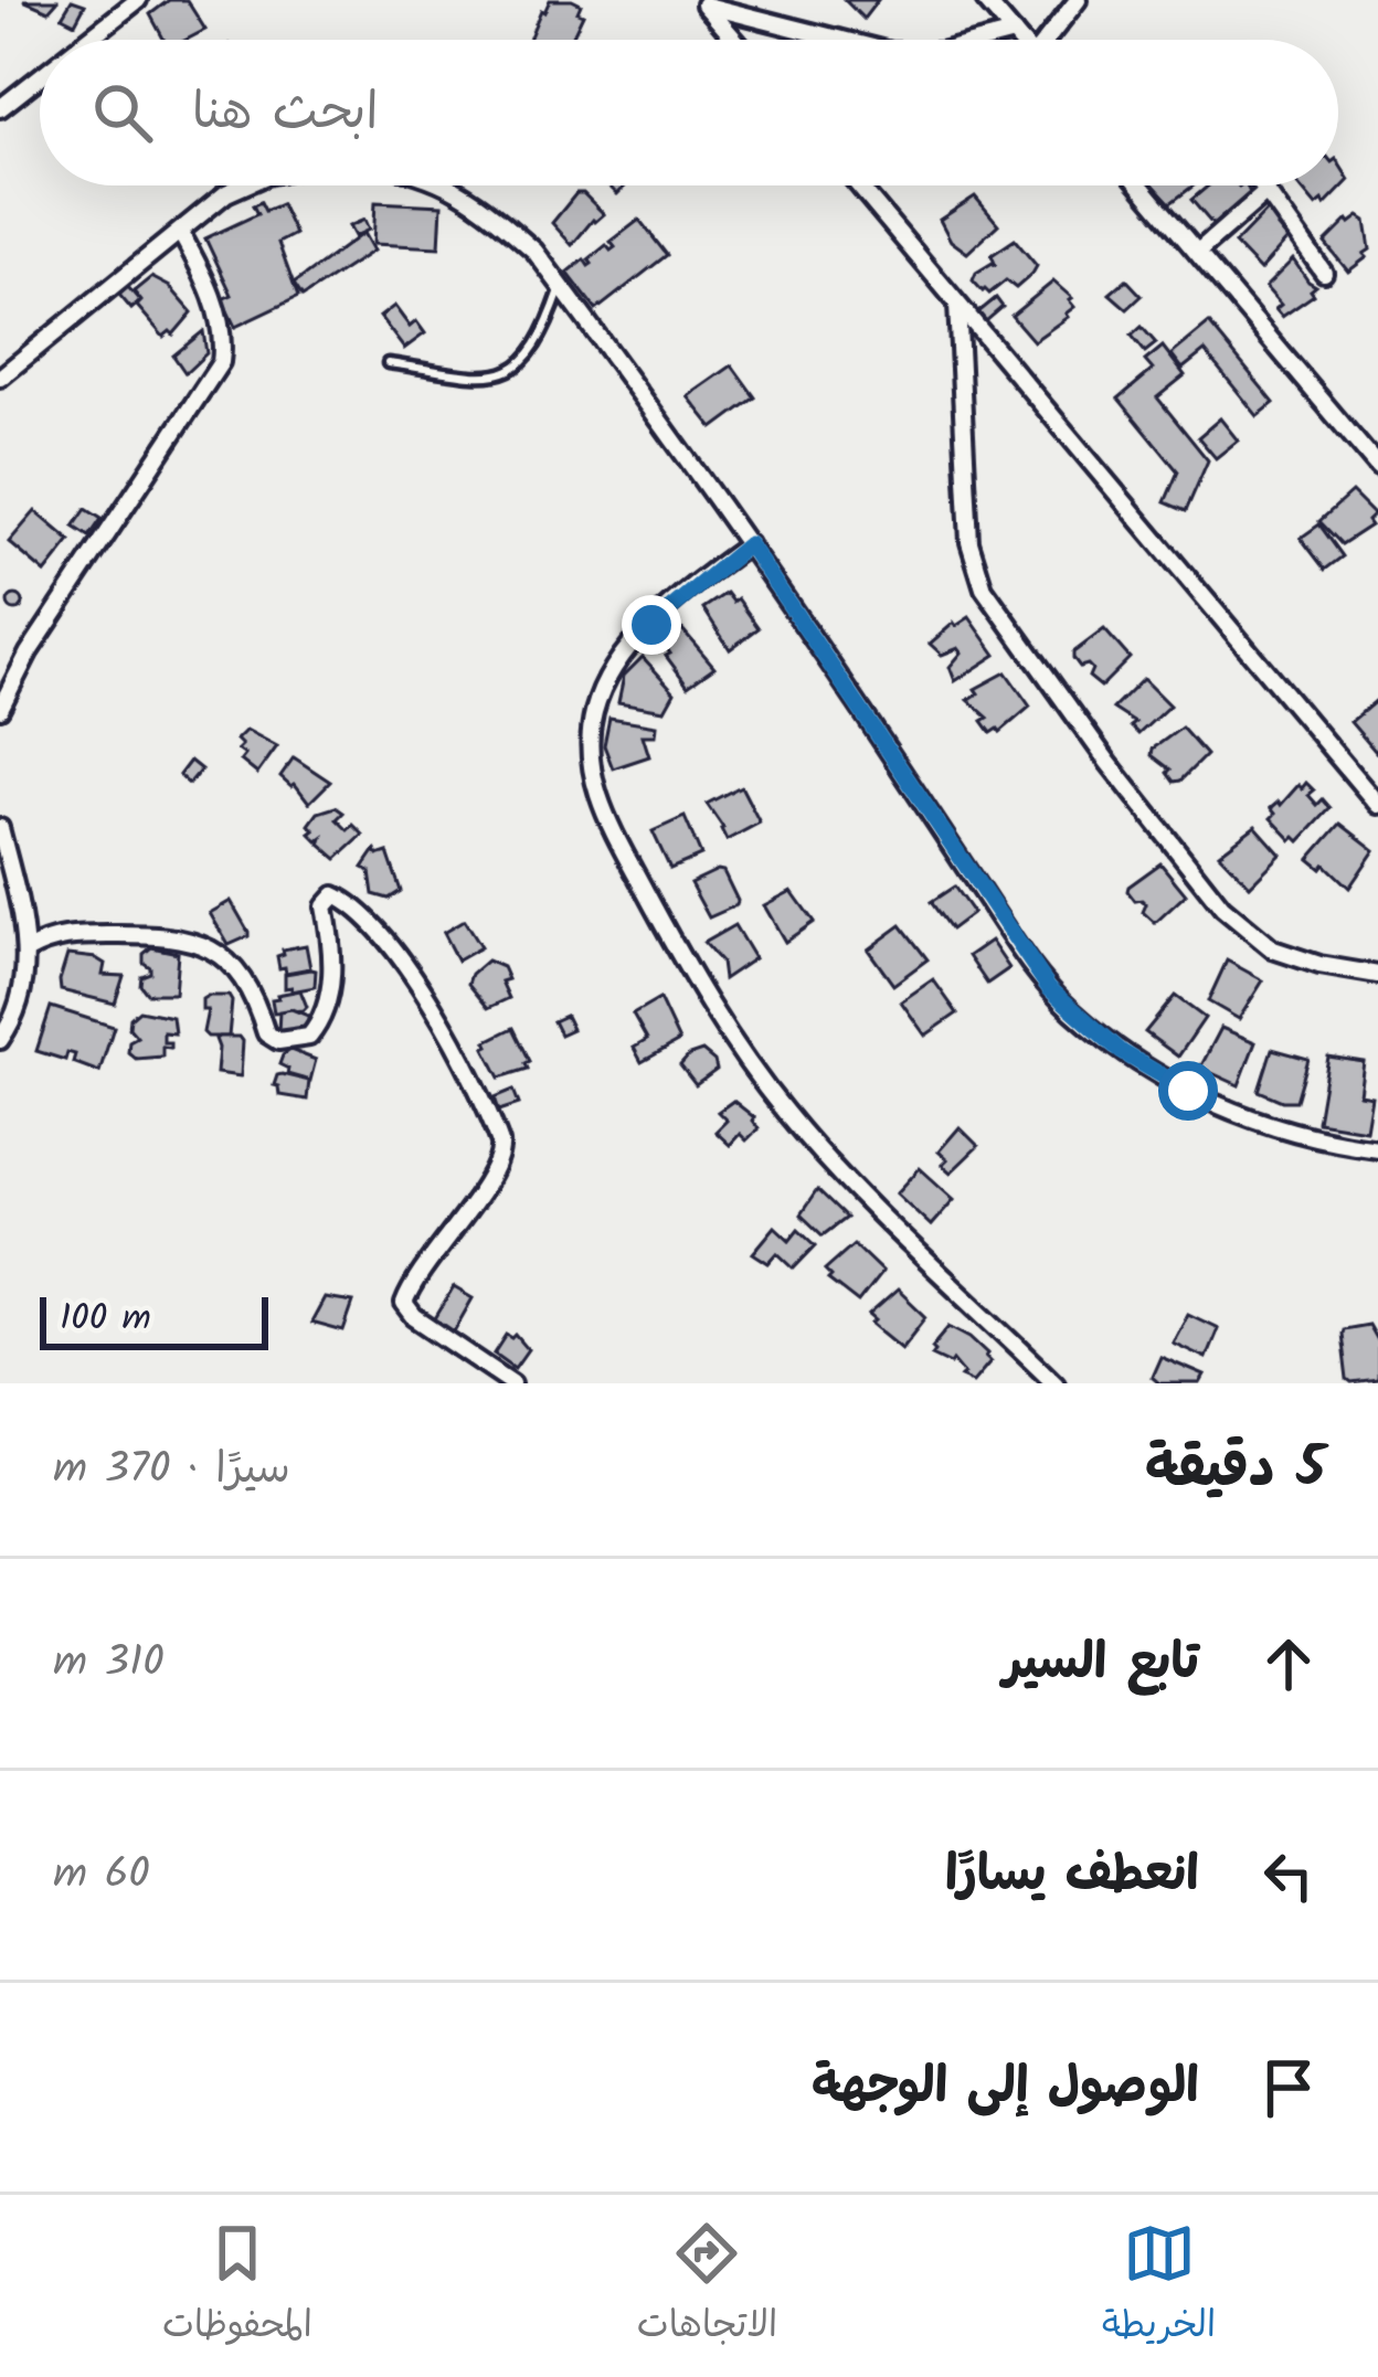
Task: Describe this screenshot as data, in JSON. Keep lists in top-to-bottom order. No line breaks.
{"scale_bar":"100 m","page":{"search":"ابحث هنا","scale":"100 m","heading":["5 دقيقة","سيرًا · 370 m"],"list":[["تابع السير","310 m"],["انعطف يسارًا","60 m"],"الوصول إلى الوجهة"],"nav":["الخريطة","الاتجاهات","المحفوظات"]}}
